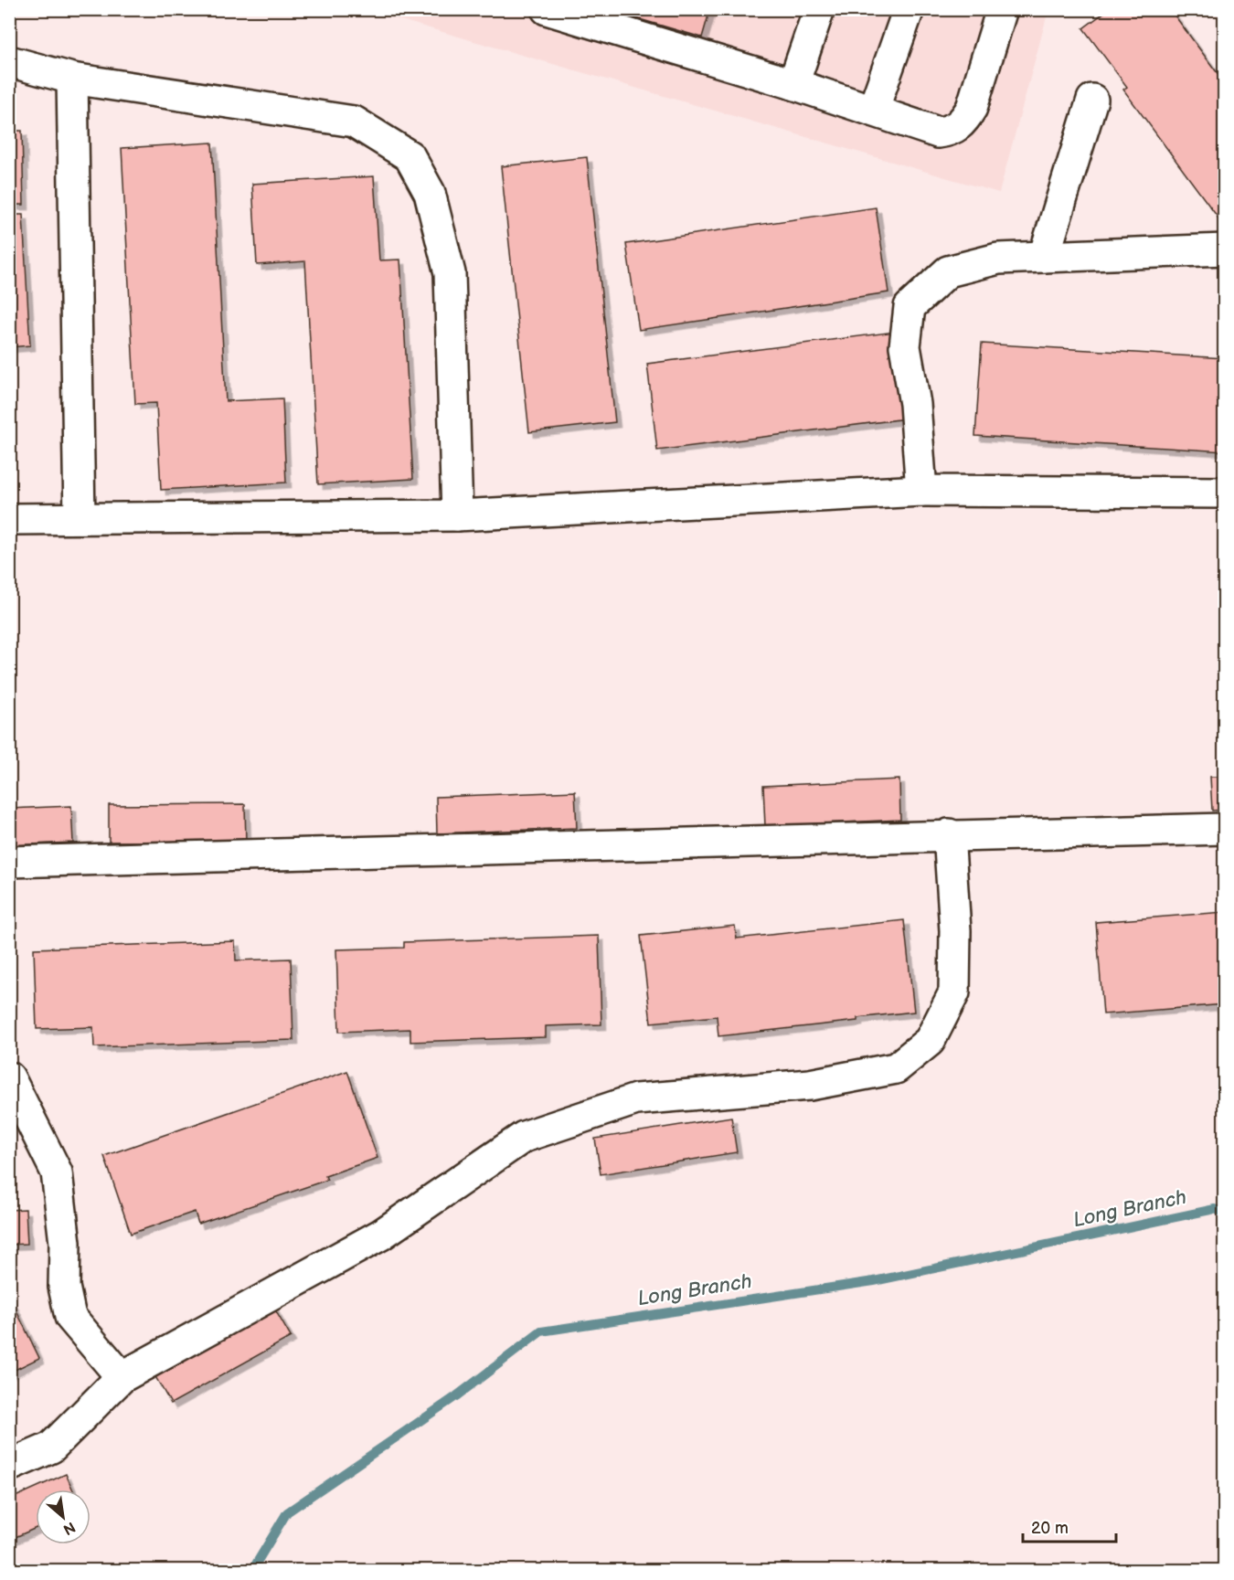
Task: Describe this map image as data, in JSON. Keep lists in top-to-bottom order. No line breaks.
{"water":["Long Branch"],"scale_bar":"20 m","north":"bottom right"}
